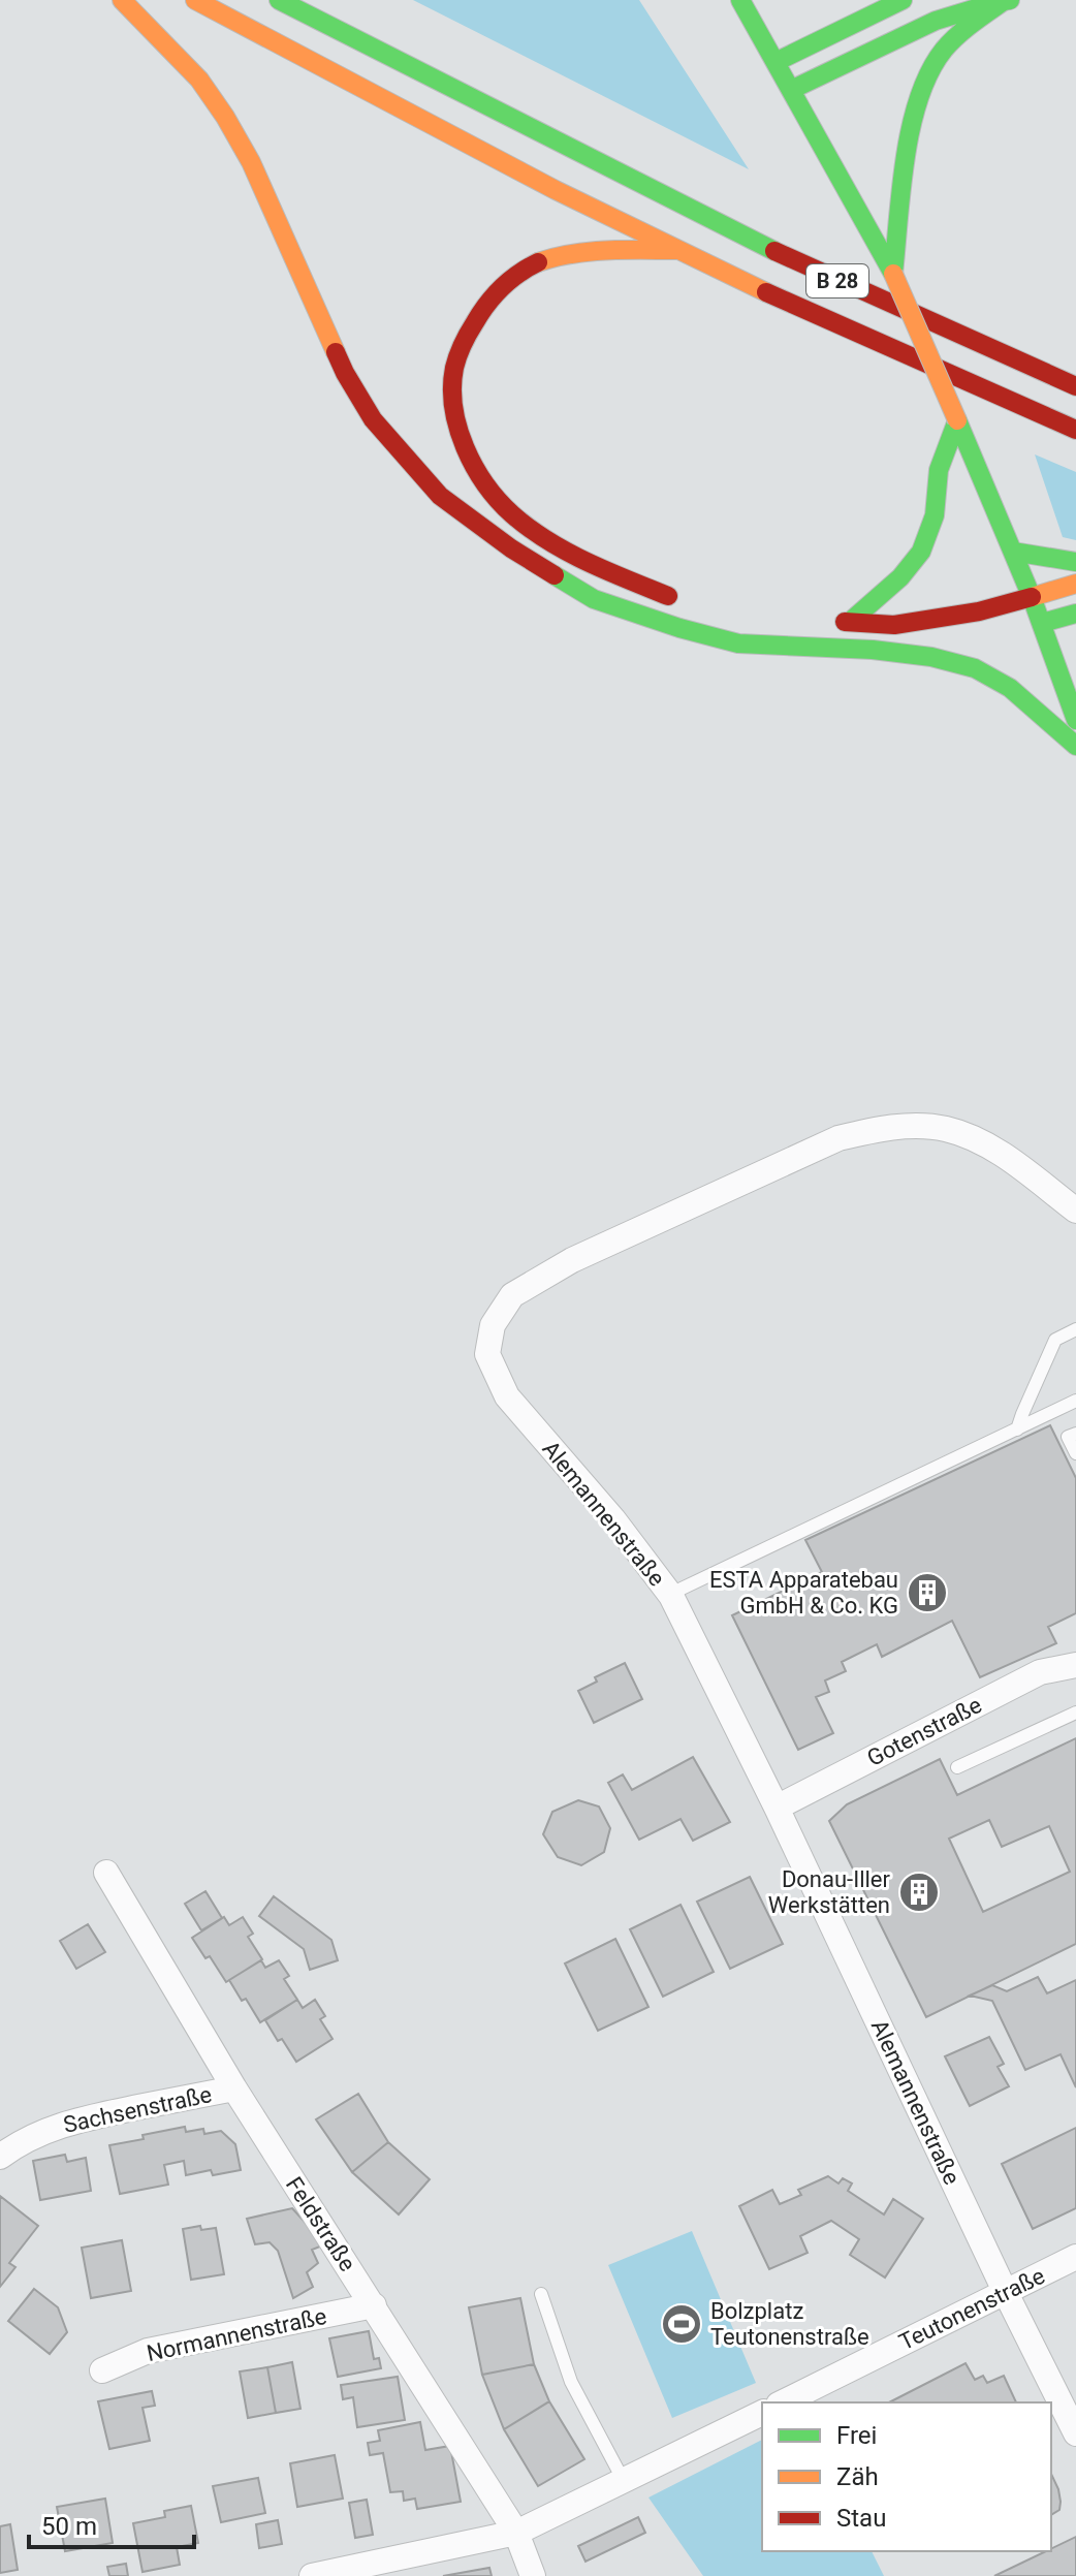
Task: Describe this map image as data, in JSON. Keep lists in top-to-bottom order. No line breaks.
{"streets":{"main road":["B 28"],"street":["Alemannenstraße","Gotenstraße","Sachsenstraße","Feldstraße","Teutonenstraße","Normannenstraße"]},"crossings":[["Alemannenstraße","Gotenstraße"],["Alemannenstraße","Teutonenstraße"],["Sachsenstraße","Feldstraße"],["Feldstraße","Normannenstraße"]],"places":{"building":["ESTA Apparatebau GmbH & Co. KG","Donau-Iller Werkstätten"],"sports":["Bolzplatz Teutonenstraße"]},"legend":["Frei","Zäh","Stau"],"scale_bar":"50 m"}
